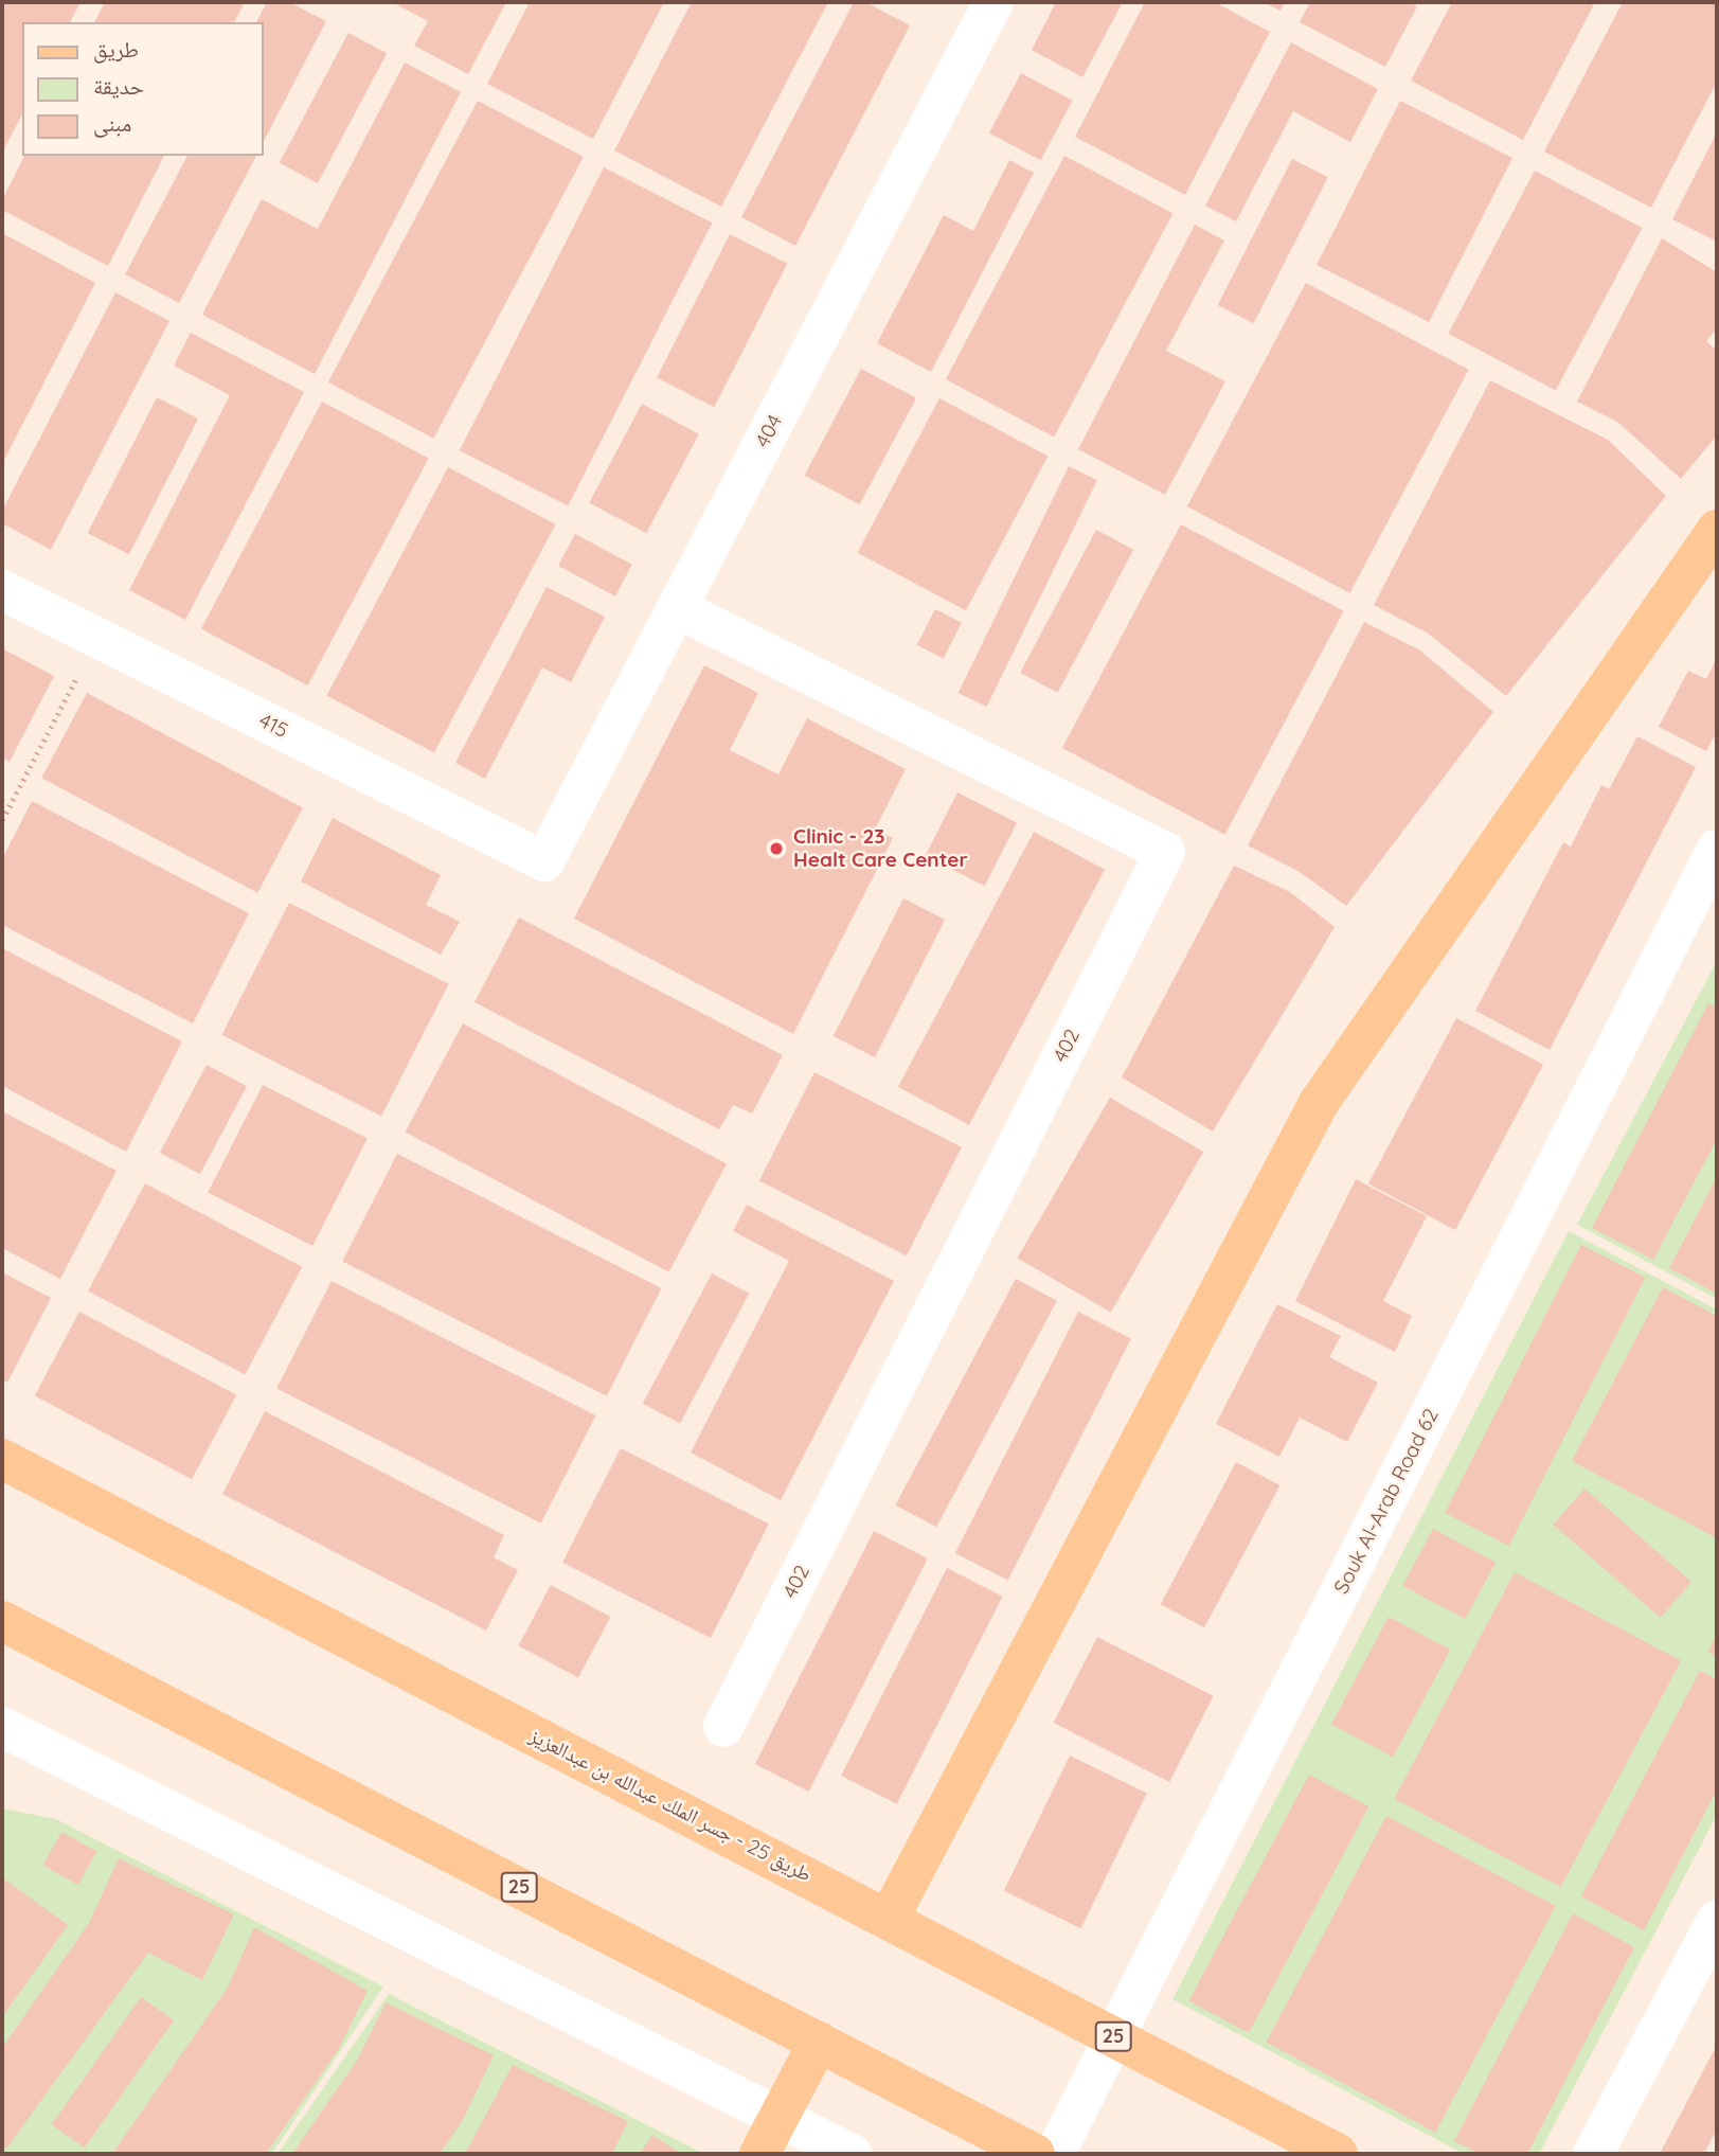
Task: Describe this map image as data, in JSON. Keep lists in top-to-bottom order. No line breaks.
{"streets":{"main road":["طريق 25 - جسر الملك عبدالله بن عبدالعزيز","25"],"street":["404","415","402","Souk Al-Arab Road 62"]},"crossings":[["404","415"],["404","402"]],"places":["Clinic - 23 Healt Care Center"],"legend":["طريق","حديقة","مبنى"]}
